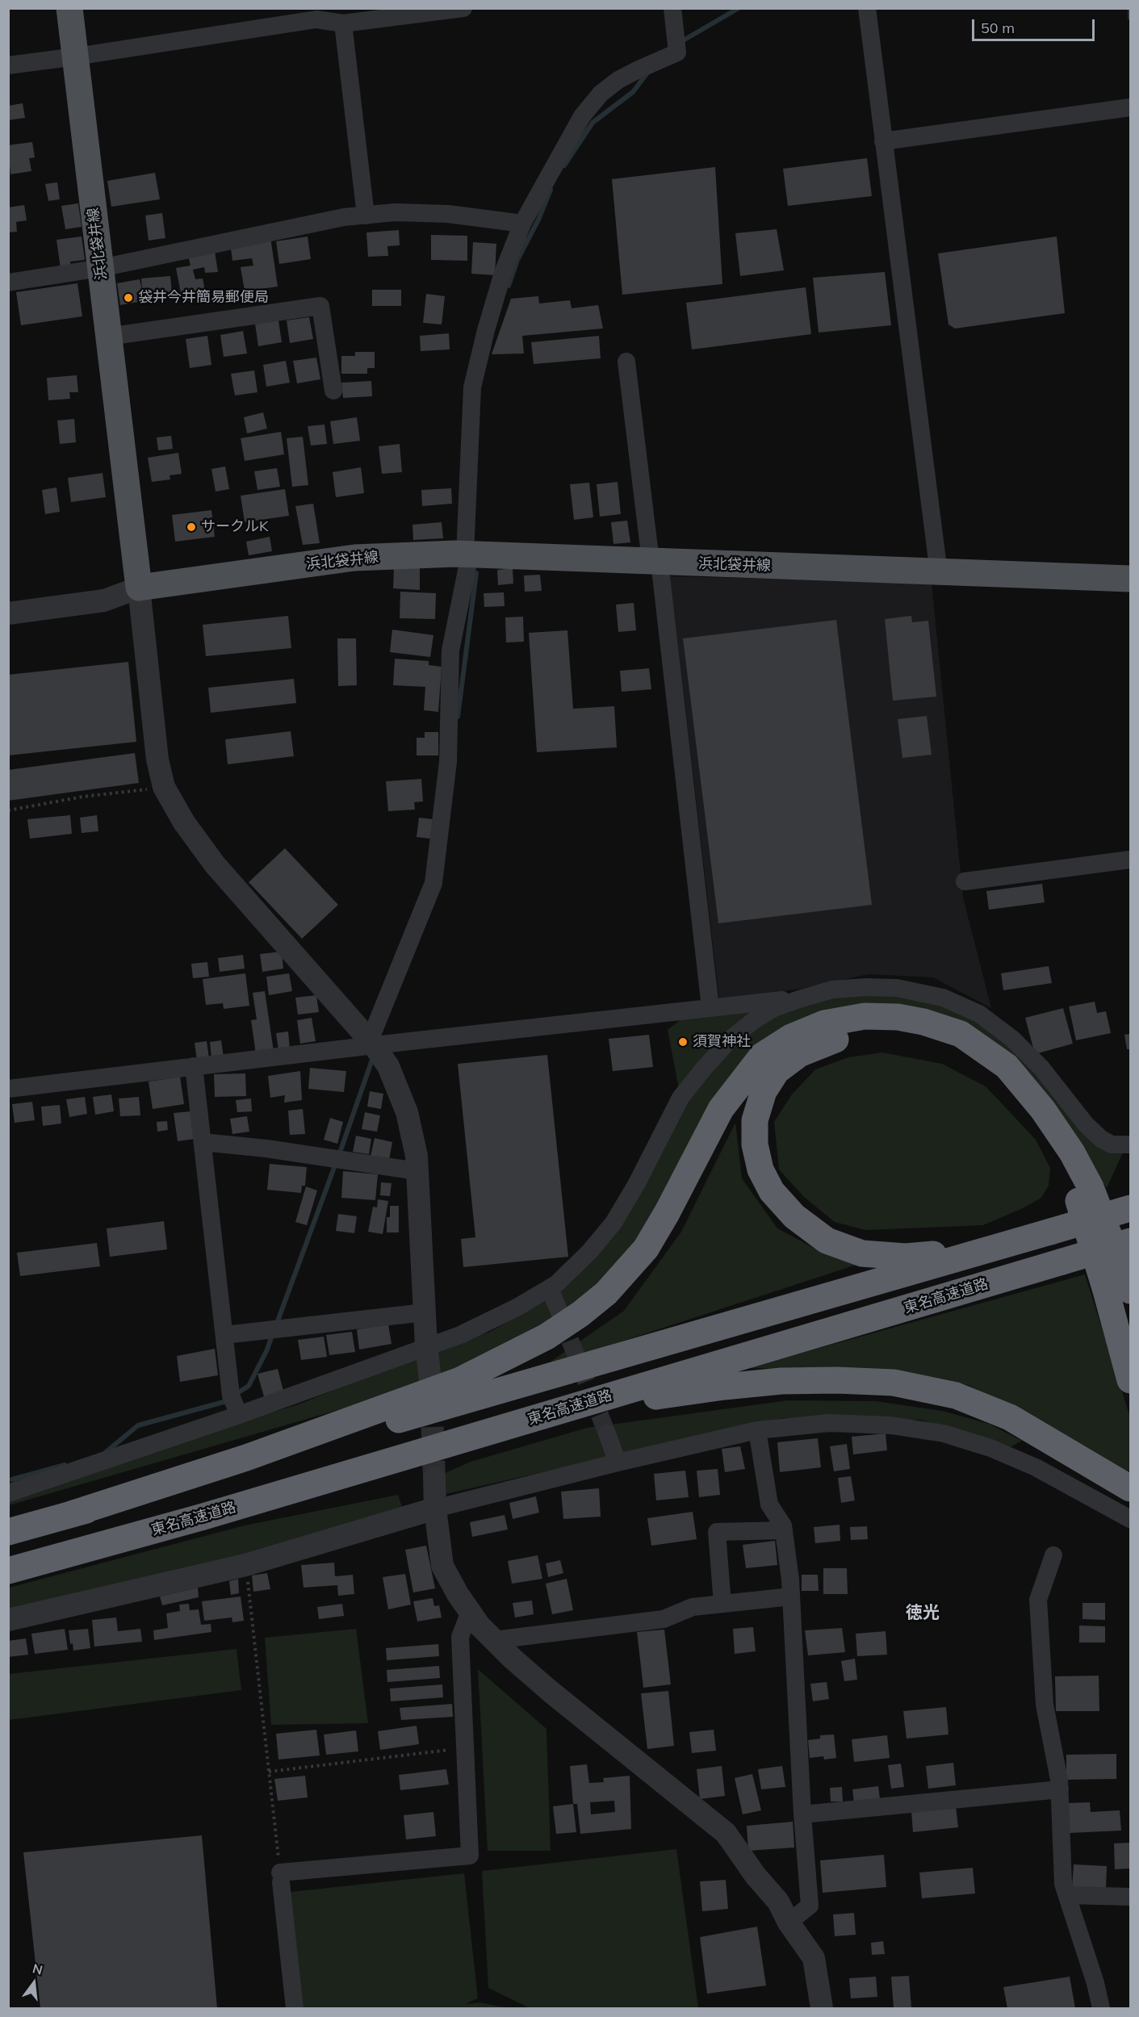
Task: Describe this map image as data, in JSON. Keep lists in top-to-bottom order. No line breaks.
{"streets":{"highway":["東名高速道路"],"main road":["浜北袋井線"]},"districts":["徳光"],"places":["袋井今井簡易郵便局","サークルK","須賀神社"],"scale_bar":"50 m","north":"top"}
